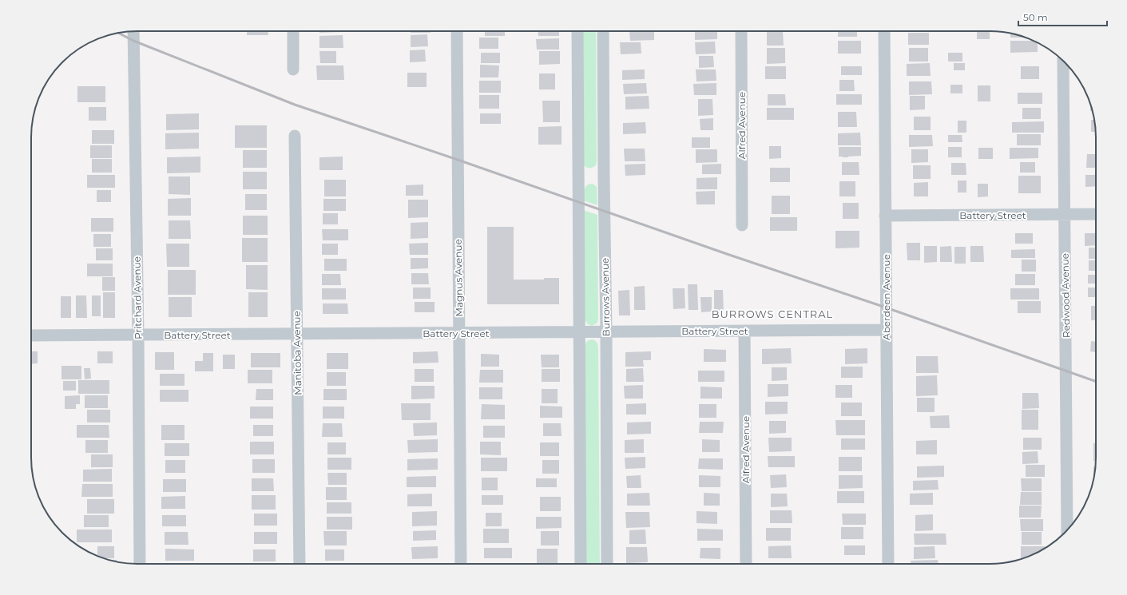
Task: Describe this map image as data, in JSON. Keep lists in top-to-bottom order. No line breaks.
{"streets":{"street":["Alfred Avenue","Battery Street","Magnus Avenue","Redwood Avenue","Burrows Avenue","Aberdeen Avenue","Pritchard Avenue","Manitoba Avenue"]},"crossings":[["Alfred Avenue","Battery Street"],["Battery Street","Magnus Avenue"],["Battery Street","Redwood Avenue"],["Battery Street","Burrows Avenue"],["Battery Street","Aberdeen Avenue"],["Battery Street","Pritchard Avenue"],["Battery Street","Manitoba Avenue"]],"districts":["BURROWS CENTRAL"],"scale_bar":"50 m"}
